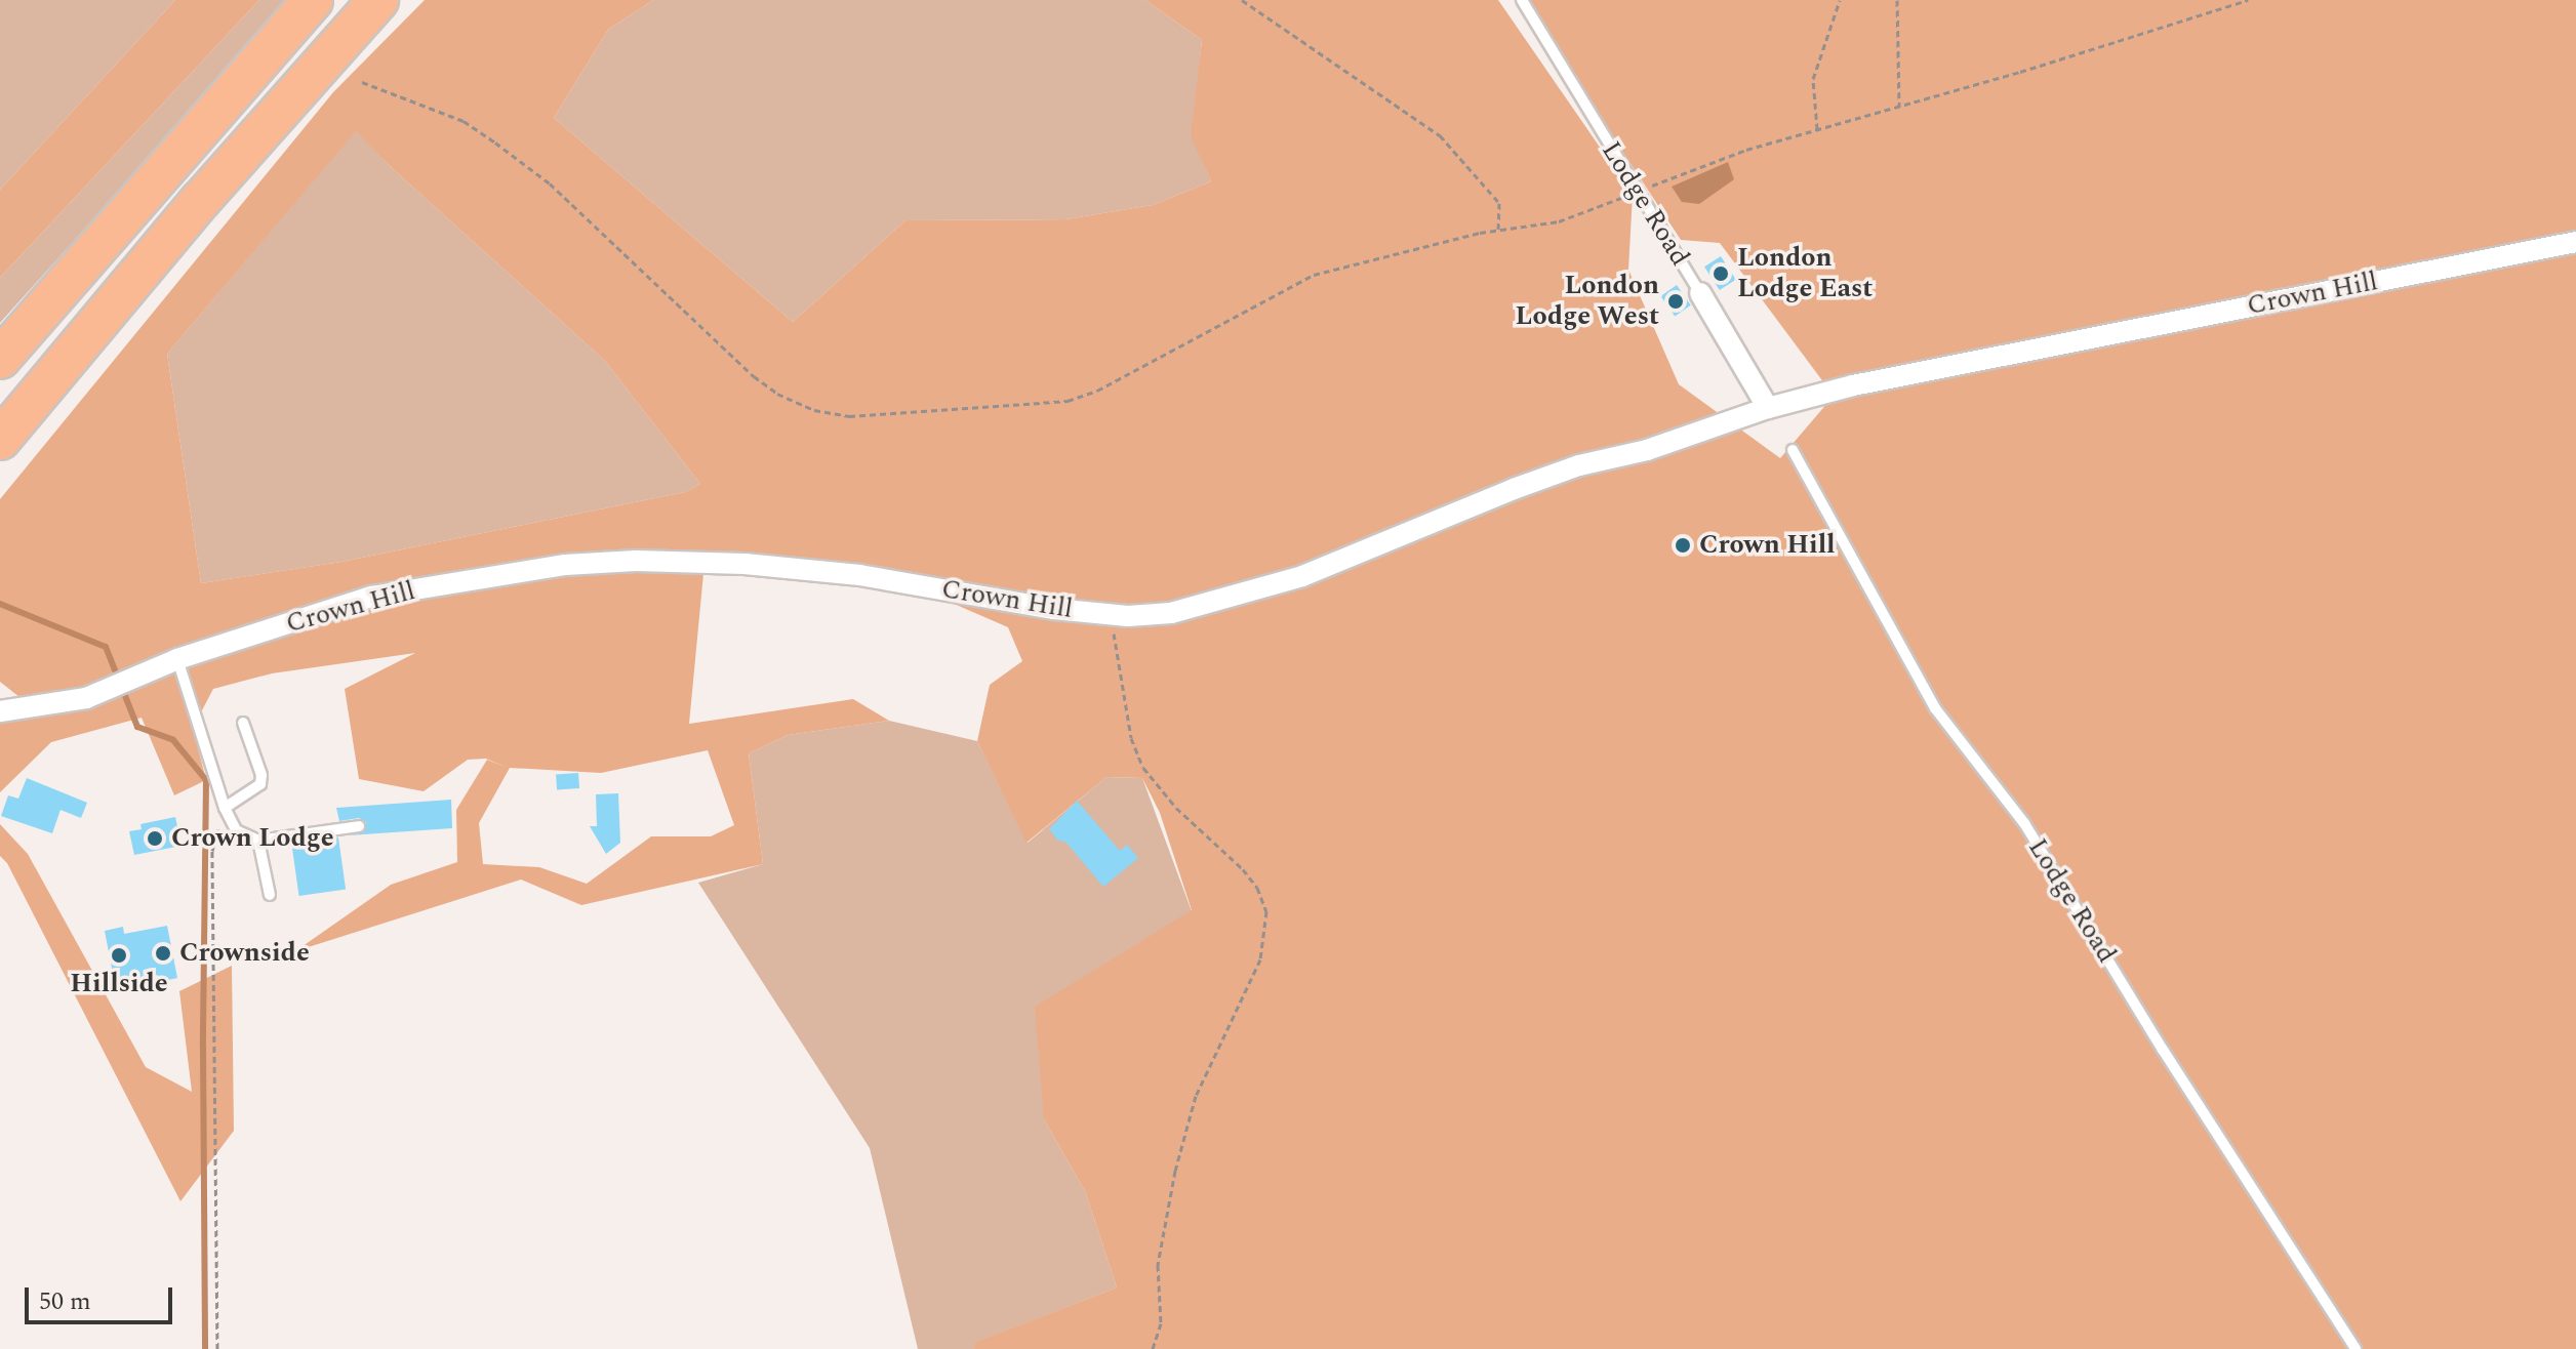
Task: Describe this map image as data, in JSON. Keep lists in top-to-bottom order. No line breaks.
{"streets":{"street":["Lodge Road","Crown Hill"]},"crossings":[["Lodge Road","Crown Hill"]],"places":["London Lodge East","London Lodge West","Crown Hill","Crown Lodge","Crownside","Hillside"],"scale_bar":"50 m"}
